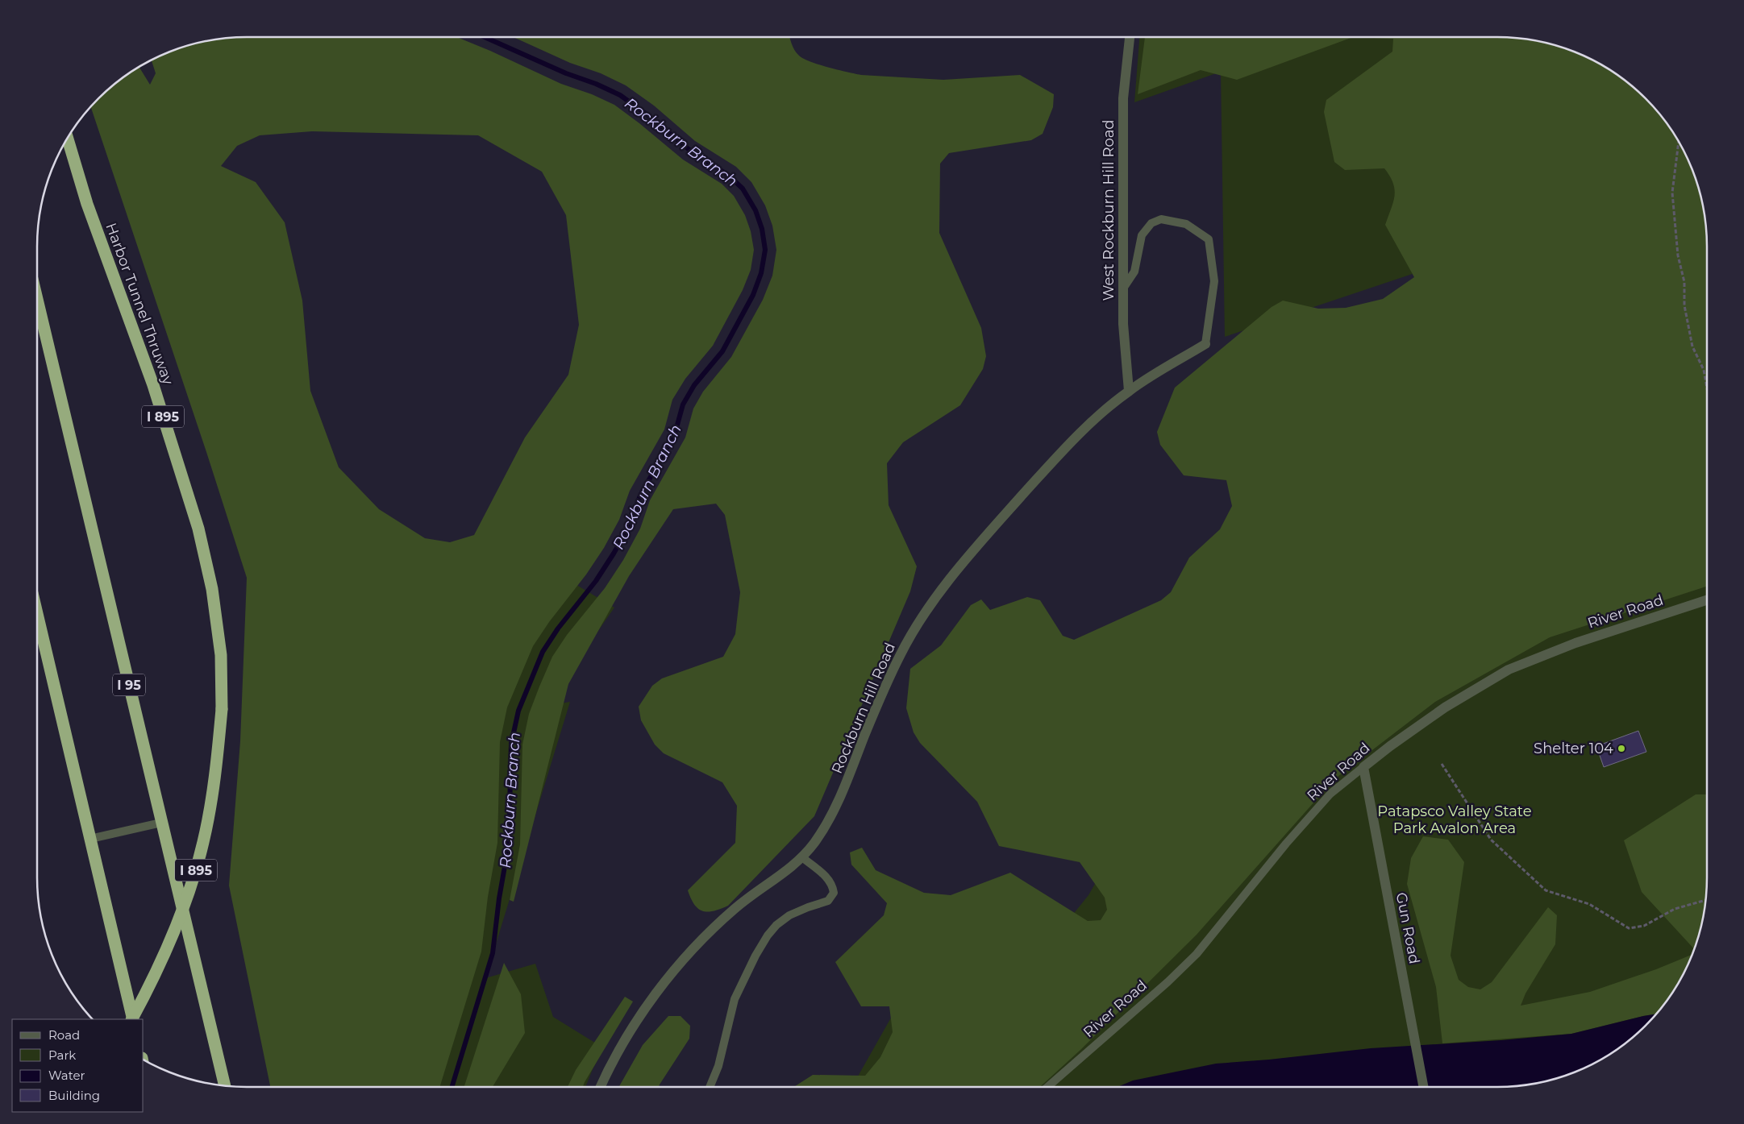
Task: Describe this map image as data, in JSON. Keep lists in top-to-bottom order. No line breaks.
{"streets":{"highway":["Harbor Tunnel Thruway","I 895","I 95"],"street":["West Rockburn Hill Road","River Road","Rockburn Hill Road","Gun Road"]},"crossings":[["West Rockburn Hill Road","Rockburn Hill Road"],["River Road","Gun Road"]],"water":["Rockburn Branch"],"parks":["Patapsco Valley State Park Avalon Area"],"places":["Shelter 104"],"legend":["Road","Park","Water","Building"]}
